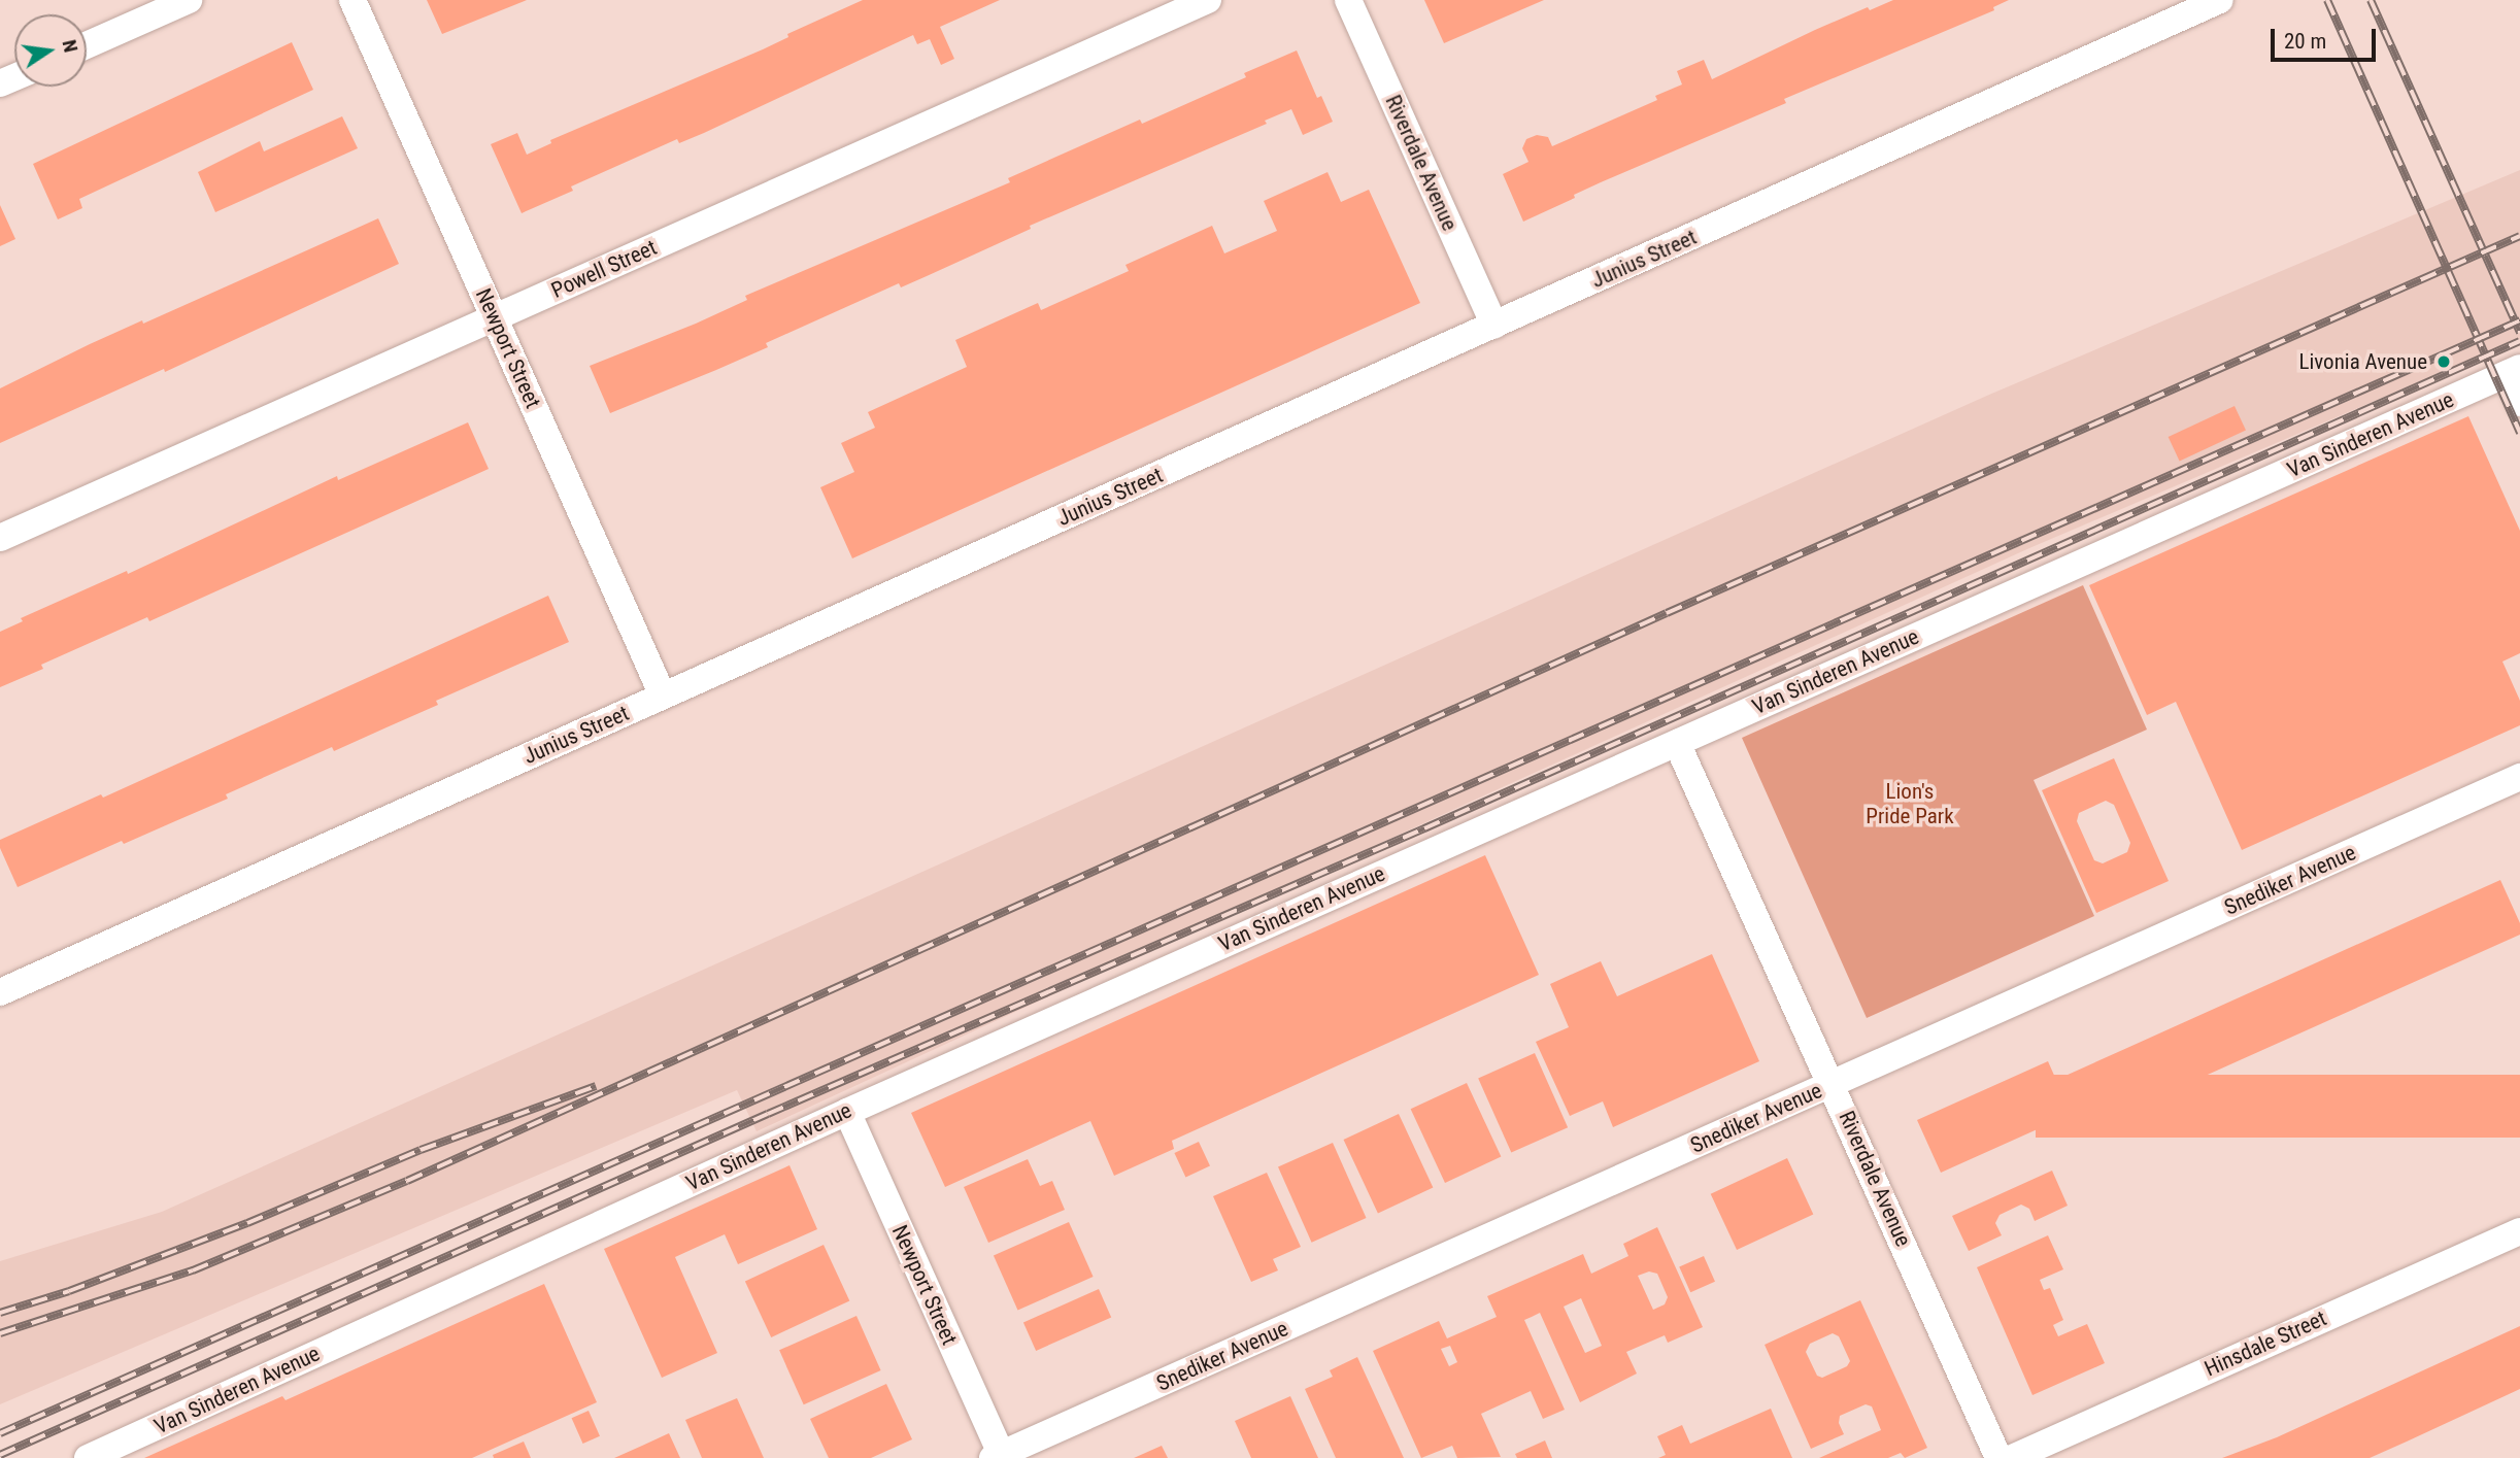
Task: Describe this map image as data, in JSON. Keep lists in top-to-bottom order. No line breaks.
{"streets":{"street":["Riverdale Avenue","Junius Street","Powell Street","Newport Street","Van Sinderen Avenue","Snediker Avenue","Hinsdale Street"]},"crossings":[["Riverdale Avenue","Junius Street"],["Riverdale Avenue","Van Sinderen Avenue"],["Riverdale Avenue","Snediker Avenue"],["Junius Street","Newport Street"],["Powell Street","Newport Street"],["Newport Street","Van Sinderen Avenue"],["Newport Street","Snediker Avenue"]],"parks":["Lion's Pride Park"],"places":["Livonia Avenue"],"scale_bar":"20 m","north":"right"}
